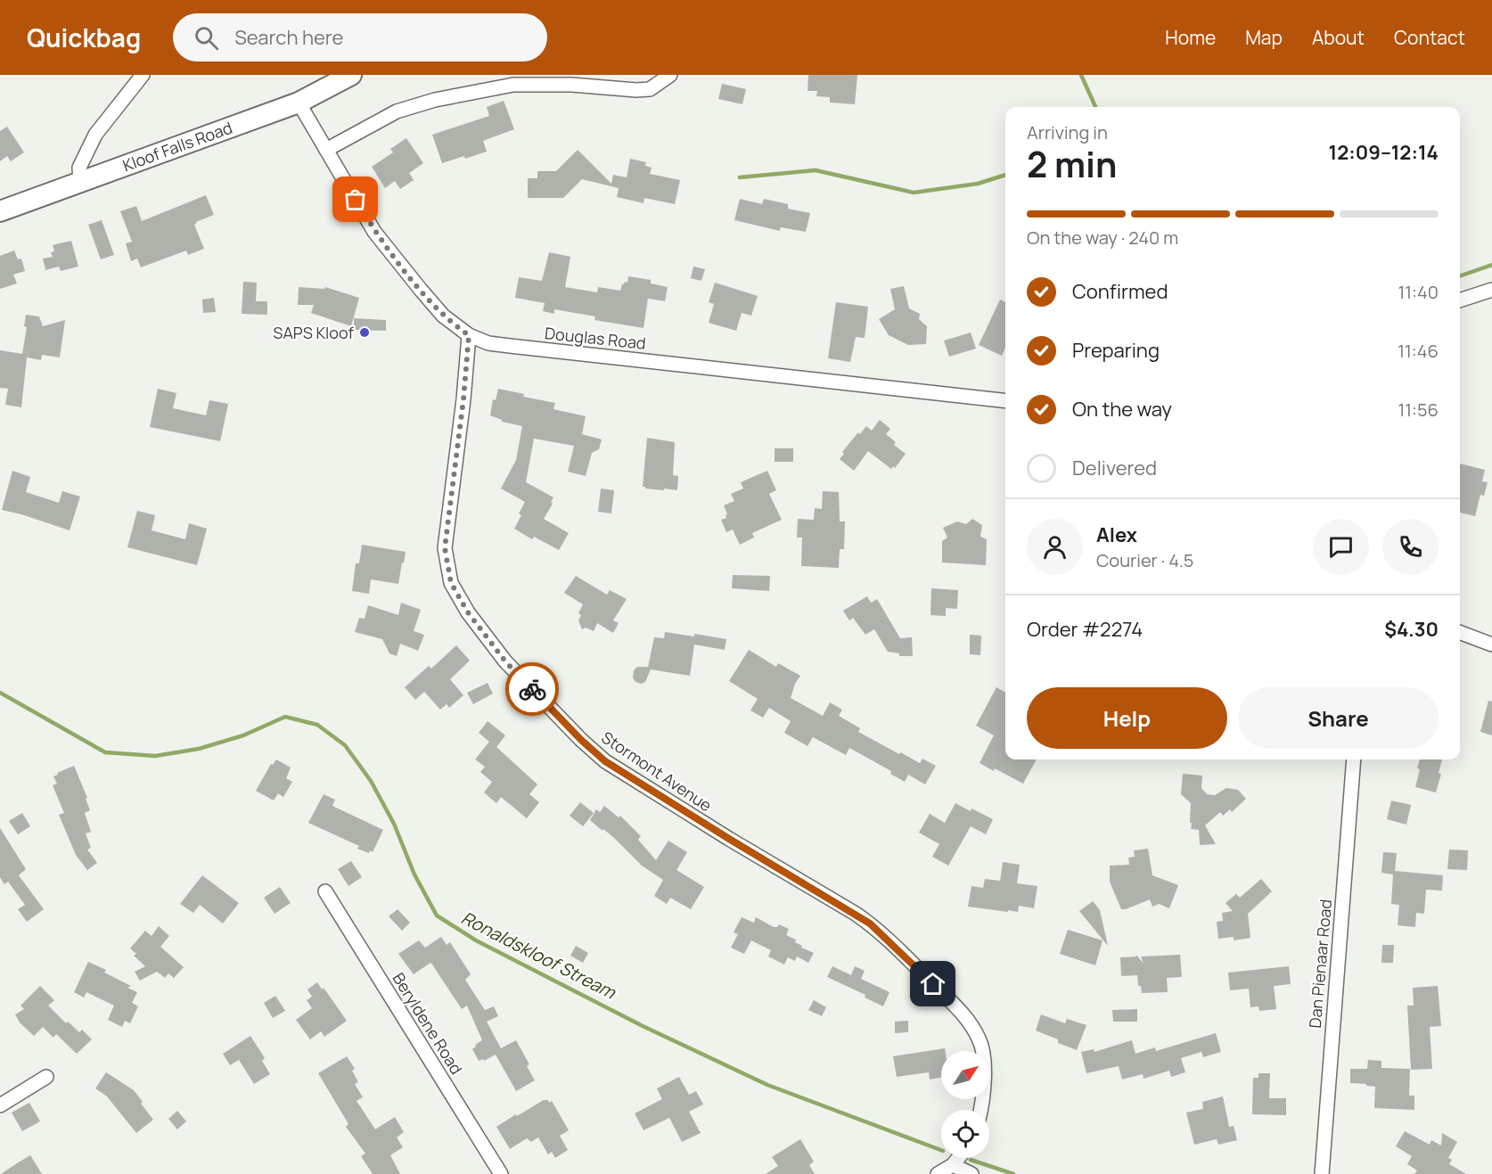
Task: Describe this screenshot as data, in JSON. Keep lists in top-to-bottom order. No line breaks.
{"streets":{"main road":["Kloof Falls Road"],"street":["Douglas Road","Stormont Avenue","Dan Pienaar Road","Beryldene Road"]},"crossings":[["Kloof Falls Road","Douglas Road"],["Douglas Road","Stormont Avenue"]],"water":["Ronaldskloof Stream"],"places":["SAPS Kloof"],"north":"top right","page":{"header":"Quickbag","search":"Search here","nav":["Home","Map","About","Contact"],"heading":["2 min","Arriving in","12:09–12:14"],"panel":["Alex","Courier · 4.5","Order #2274","$4.30"],"bar":"On the way · 240 m","list":[["Confirmed","11:40"],["Preparing","11:46"],["On the way","11:56"],"Delivered"],"buttons":["Help","Share"]}}
